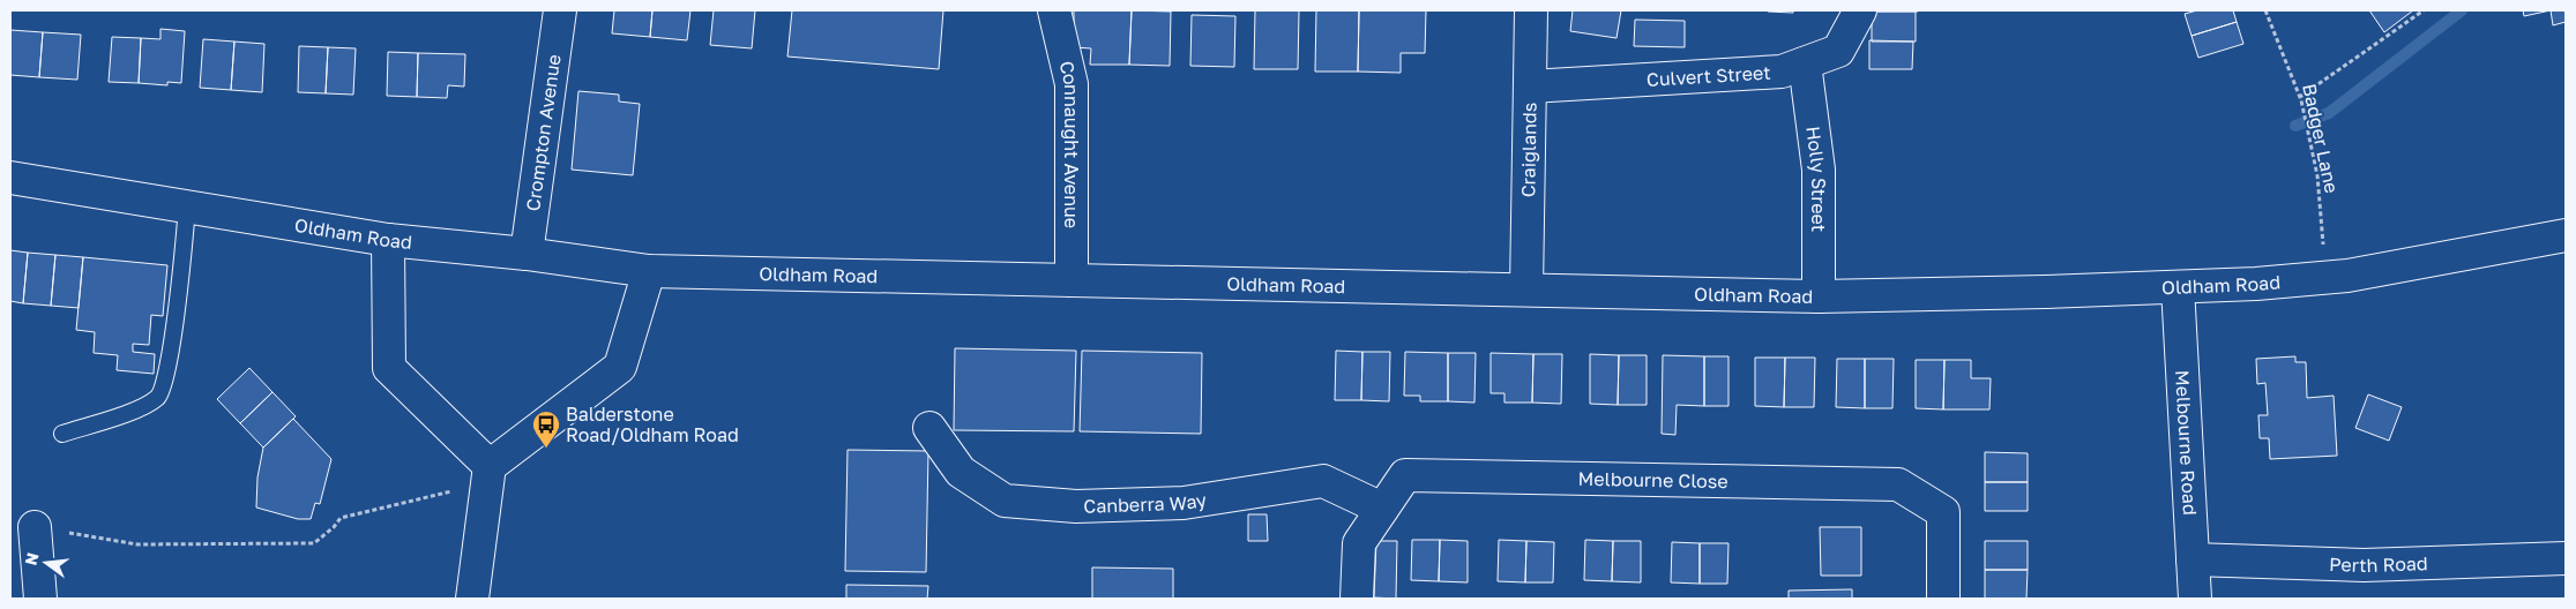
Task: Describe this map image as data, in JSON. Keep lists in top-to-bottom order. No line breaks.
{"streets":{"street":["Culvert Street","Crompton Avenue","Connaught Avenue","Craiglands","Holly Street","Oldham Road","Melbourne Road","Melbourne Close","Canberra Way","Perth Road"],"path":["Badger Lane"]},"crossings":[["Culvert Street","Craiglands"],["Culvert Street","Holly Street"],["Crompton Avenue","Oldham Road"],["Badger Lane","Oldham Road"],["Connaught Avenue","Oldham Road"],["Craiglands","Oldham Road"],["Holly Street","Oldham Road"],["Oldham Road","Melbourne Road"],["Melbourne Road","Perth Road"],["Melbourne Close","Canberra Way"]],"places":{"bus stop":["Balderstone Road/Oldham Road"]},"north":"left"}
